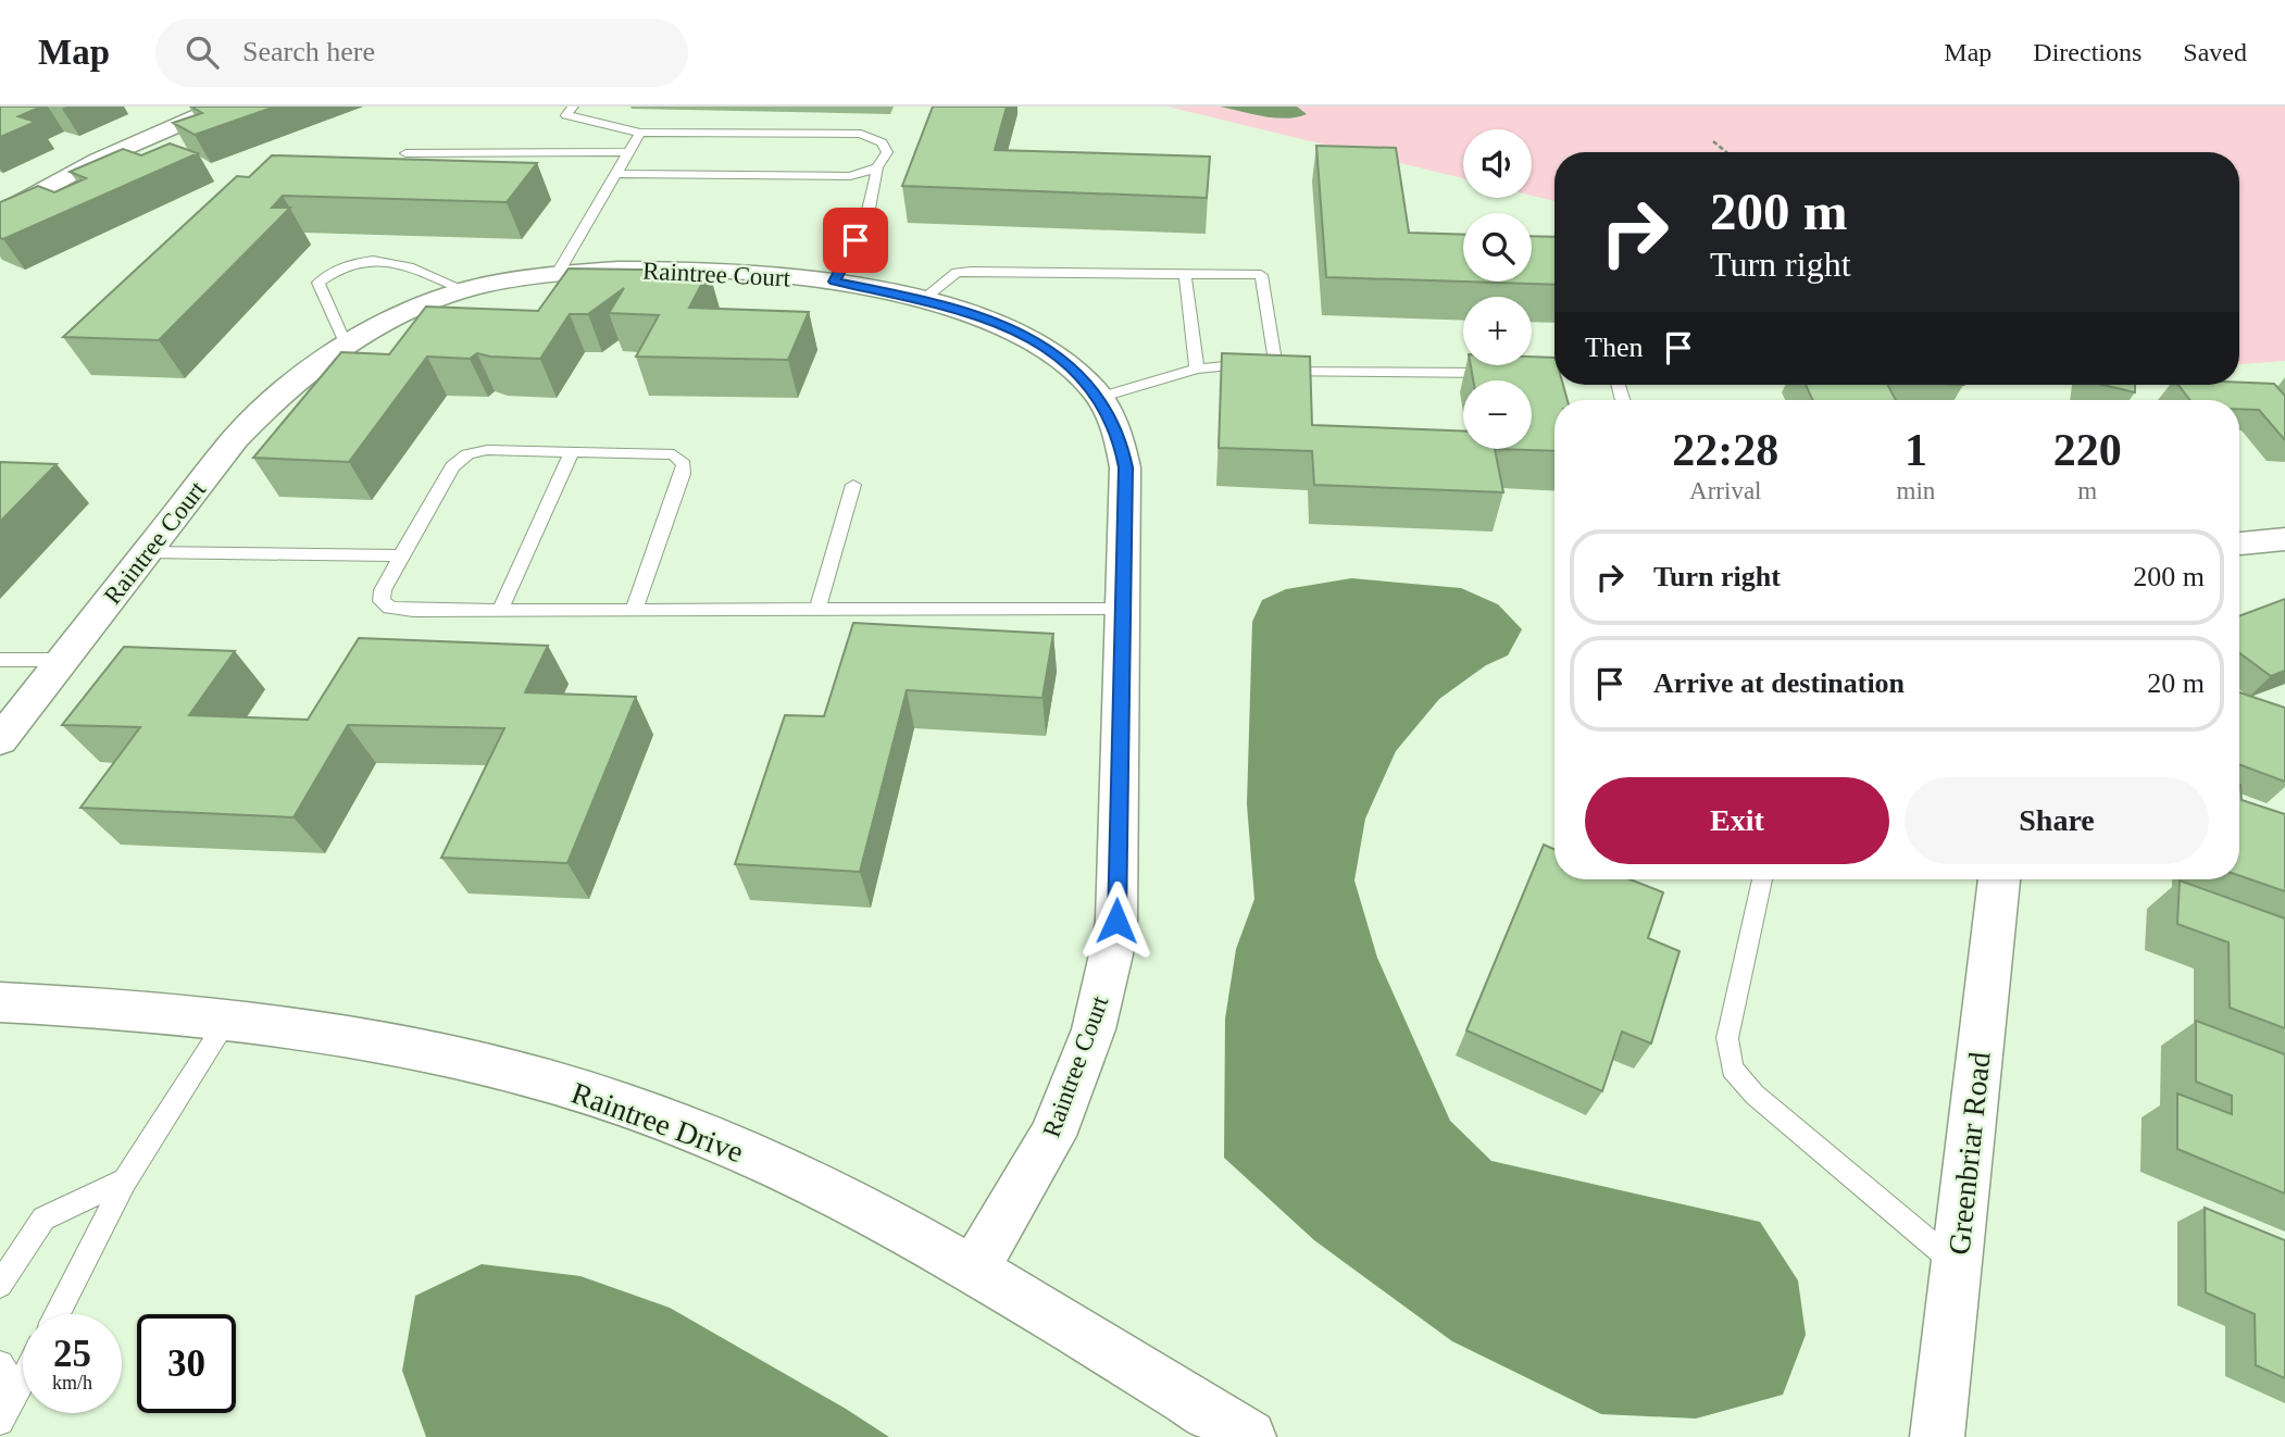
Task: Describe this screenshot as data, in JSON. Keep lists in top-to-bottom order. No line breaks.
{"streets":{"street":["Raintree Court","Raintree Drive","Greenbriar Road"]},"crossings":[["Raintree Court","Raintree Drive"]],"page":{"header":"Map","search":"Search here","nav":["Map","Directions","Saved"],"map_buttons":["+","−"],"turn":["200 m","Turn right"],"then":"Then","eta":["22:28","Arrival","1","min","220","m"],"list":[{"name":"Turn right","value":"200 m"},{"name":"Arrive at destination","value":"20 m"}],"buttons":["Exit","Share"],"speed":"25 km/h","limit":"30"}}
